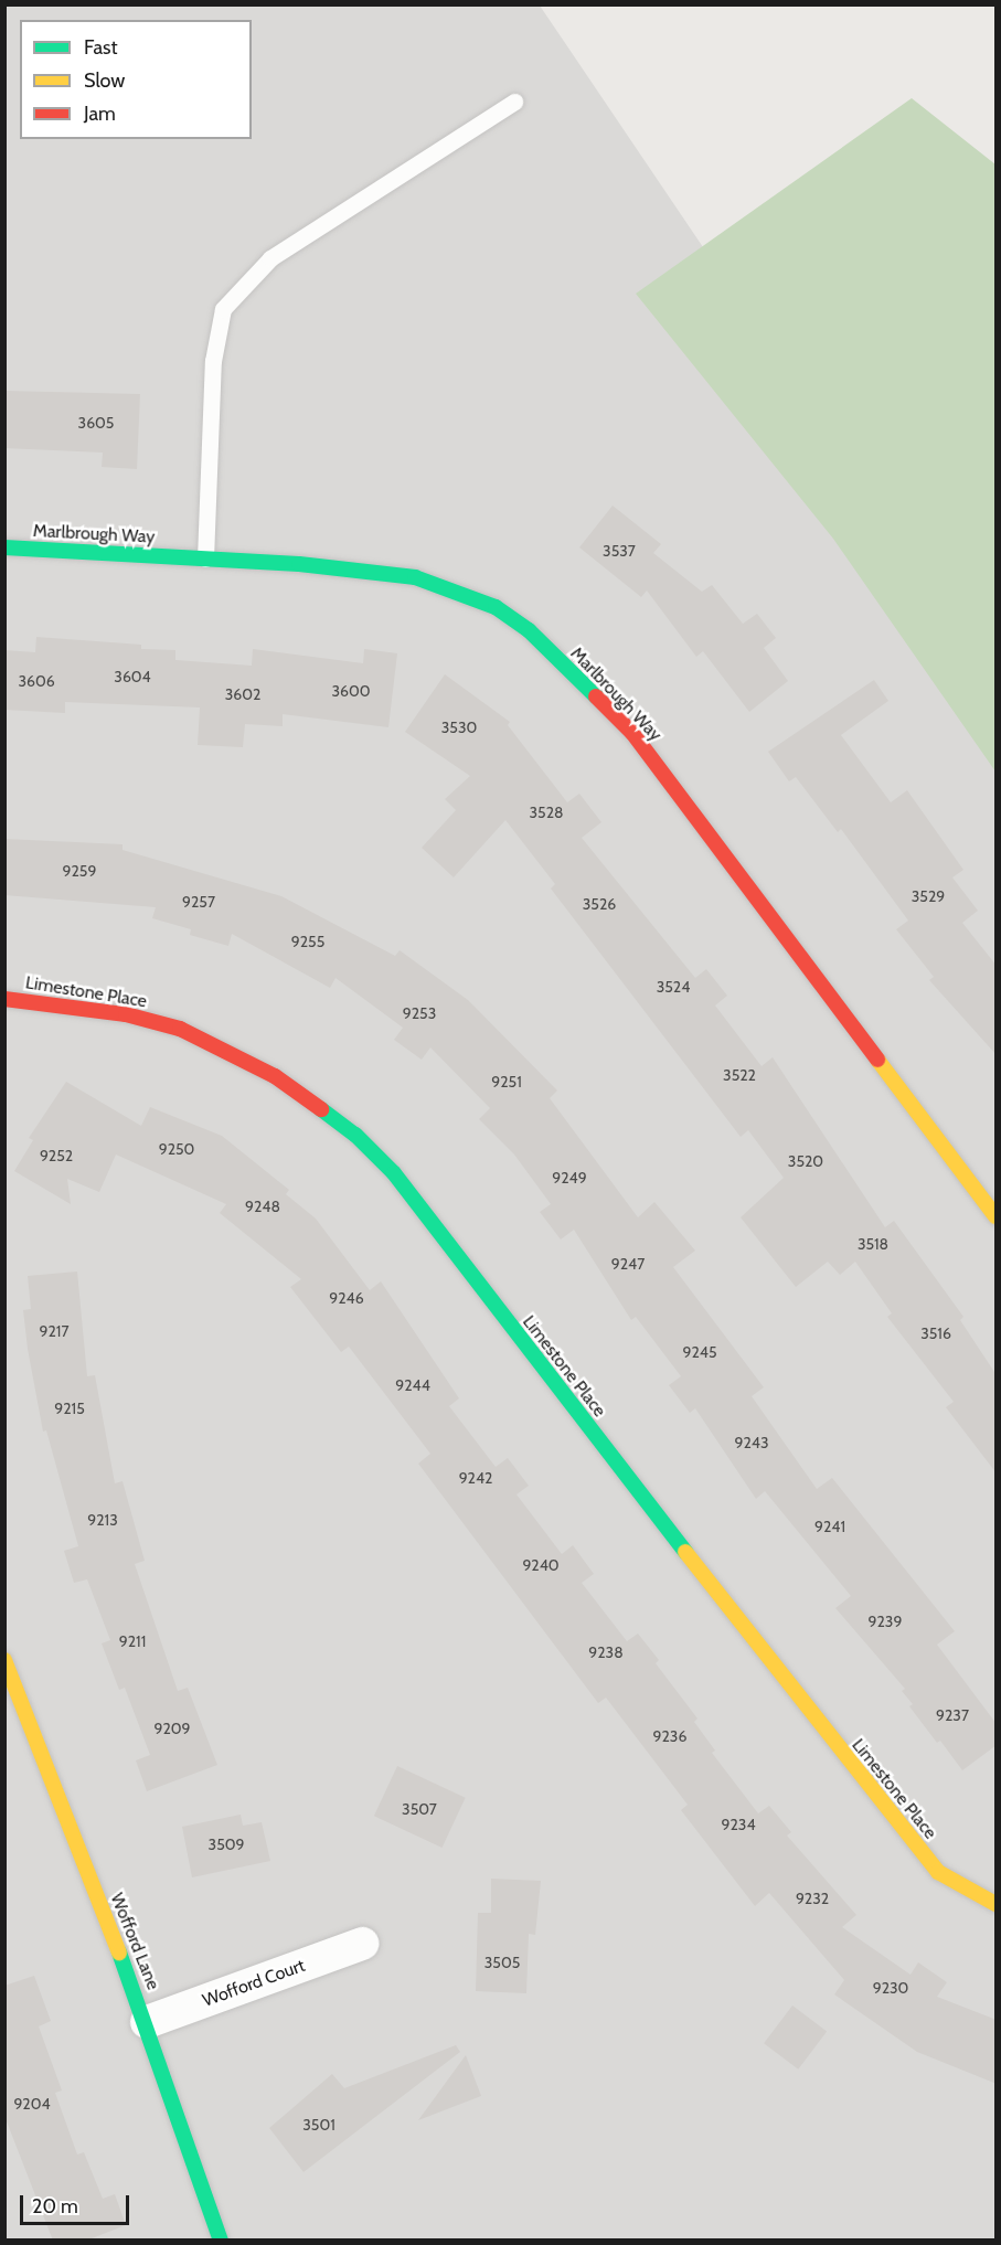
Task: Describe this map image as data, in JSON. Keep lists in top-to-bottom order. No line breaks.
{"streets":{"street":["Marlbrough Way","Limestone Place","Wofford Lane","Wofford Court"]},"crossings":[["Wofford Lane","Wofford Court"]],"house_numbers":["3605","3537","3604","3606","3600","3602","3530","3528","9259","3529","9257","3526","9255","3524","9253","3522","9251","9250","9252","3520","9249","9248","3518","9247","9246","9217","3516","9245","9244","9215","9243","9242","9213","9241","9240","9239","9211","9238","9237","9209","9236","3507","9234","3509","9232","3505","9230","9204","3501"],"legend":["Fast","Slow","Jam"],"scale_bar":"20 m"}
